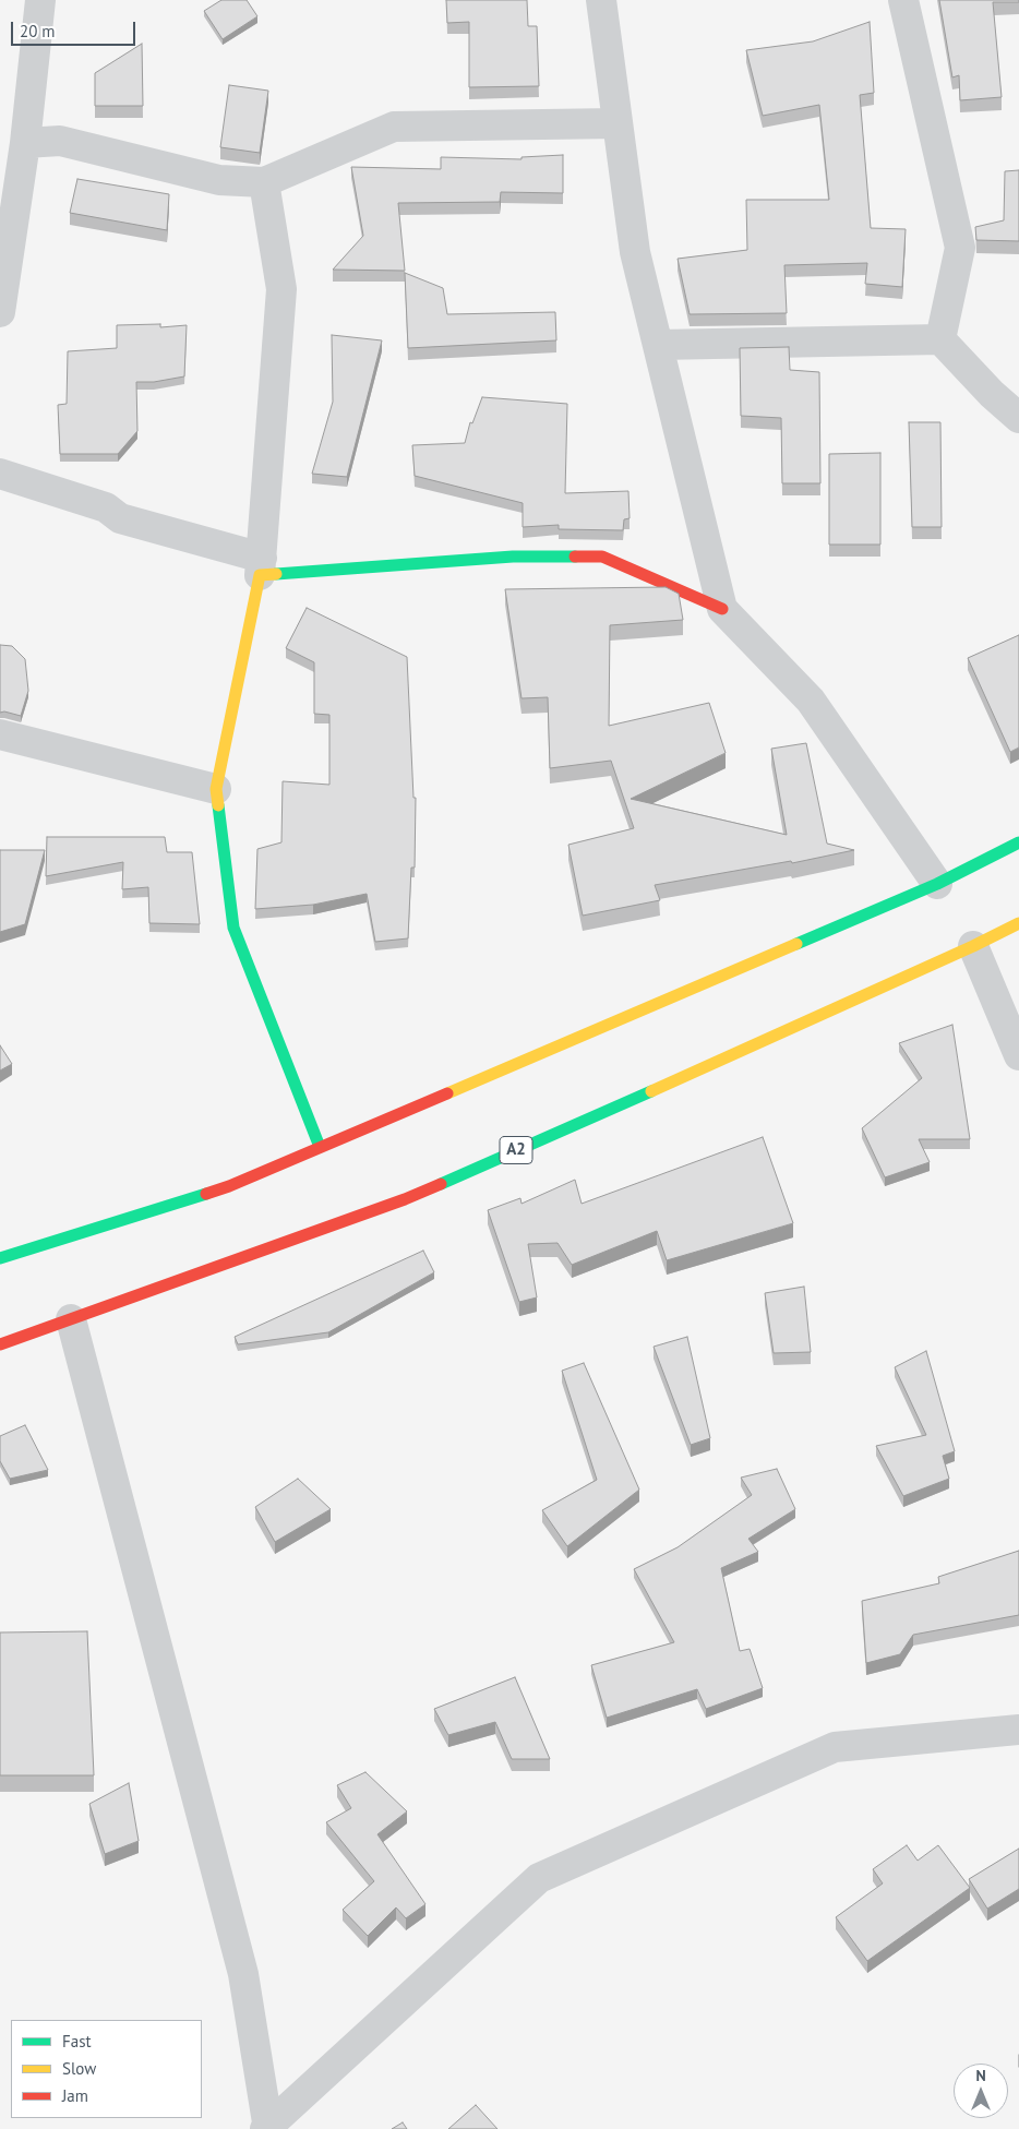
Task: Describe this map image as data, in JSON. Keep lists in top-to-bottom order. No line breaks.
{"streets":{"main road":["A2"]},"legend":["Fast","Slow","Jam"],"scale_bar":"20 m","north":"top"}
